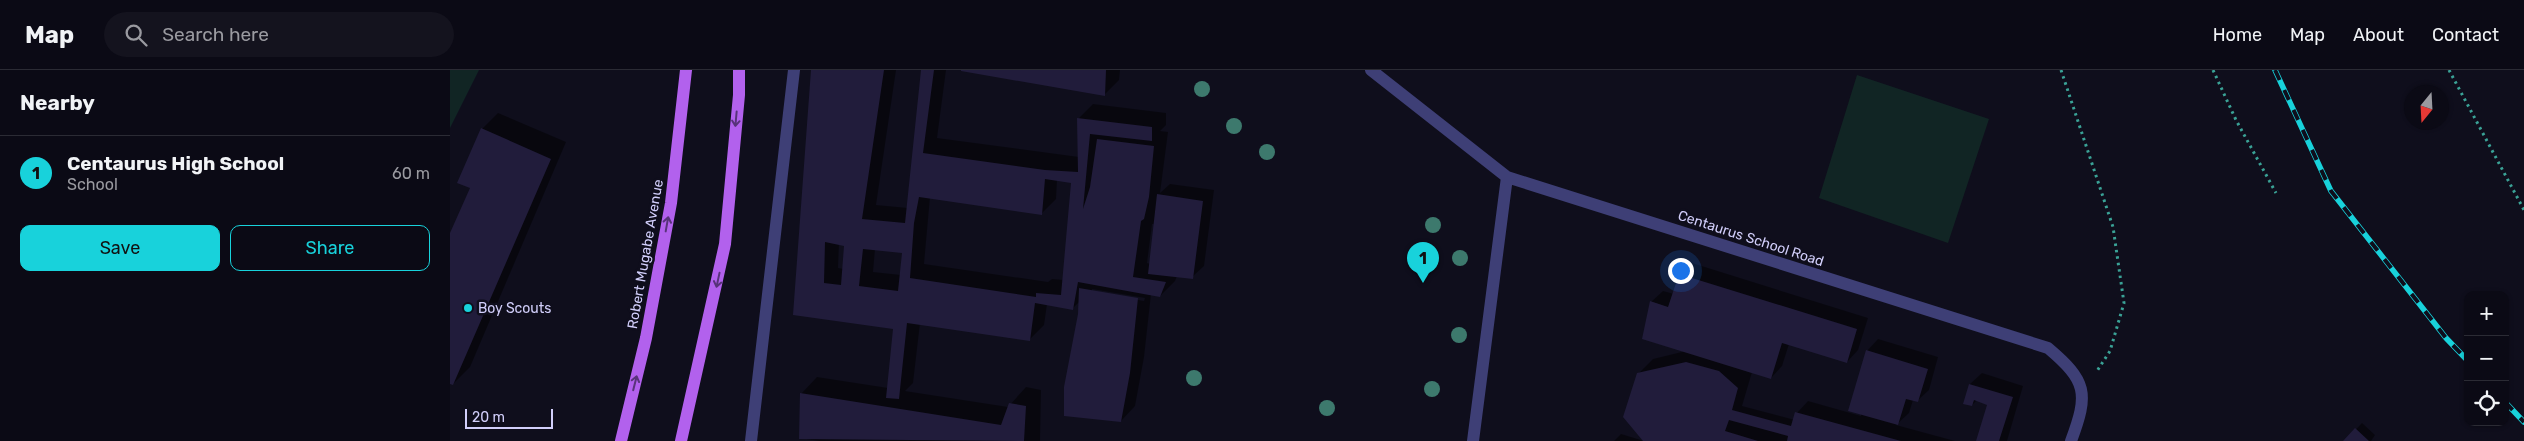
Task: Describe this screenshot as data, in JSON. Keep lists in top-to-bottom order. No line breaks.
{"streets":{"main road":["Robert Mugabe Avenue"],"lane":["Centaurus School Road"]},"places":["Boy Scouts"],"scale_bar":"20 m","north":"bottom","page":{"header":"Map","search":"Search here","nav":["Home","Map","About","Contact"],"heading":"Nearby","list":[{"mark":"1","name":"Centaurus High School","note":"School","value":"60 m"}],"buttons":["Save","Share"],"pins":"1","map_buttons":["+","−"],"scale":"20 m"}}
